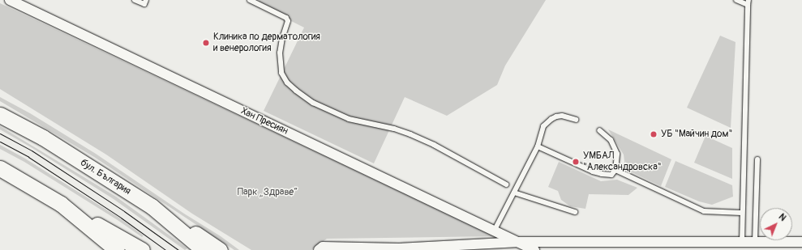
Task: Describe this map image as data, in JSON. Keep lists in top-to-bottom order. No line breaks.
{"streets":{"main road":["бул. България"],"street":["Хан Пресиян"]},"parks":["Парк „Здраве“"],"places":["Клиника по дерматология и венерология","УБ \"Майчин дом\"","УМБАЛ \"Александровска\""],"north":"top right"}
